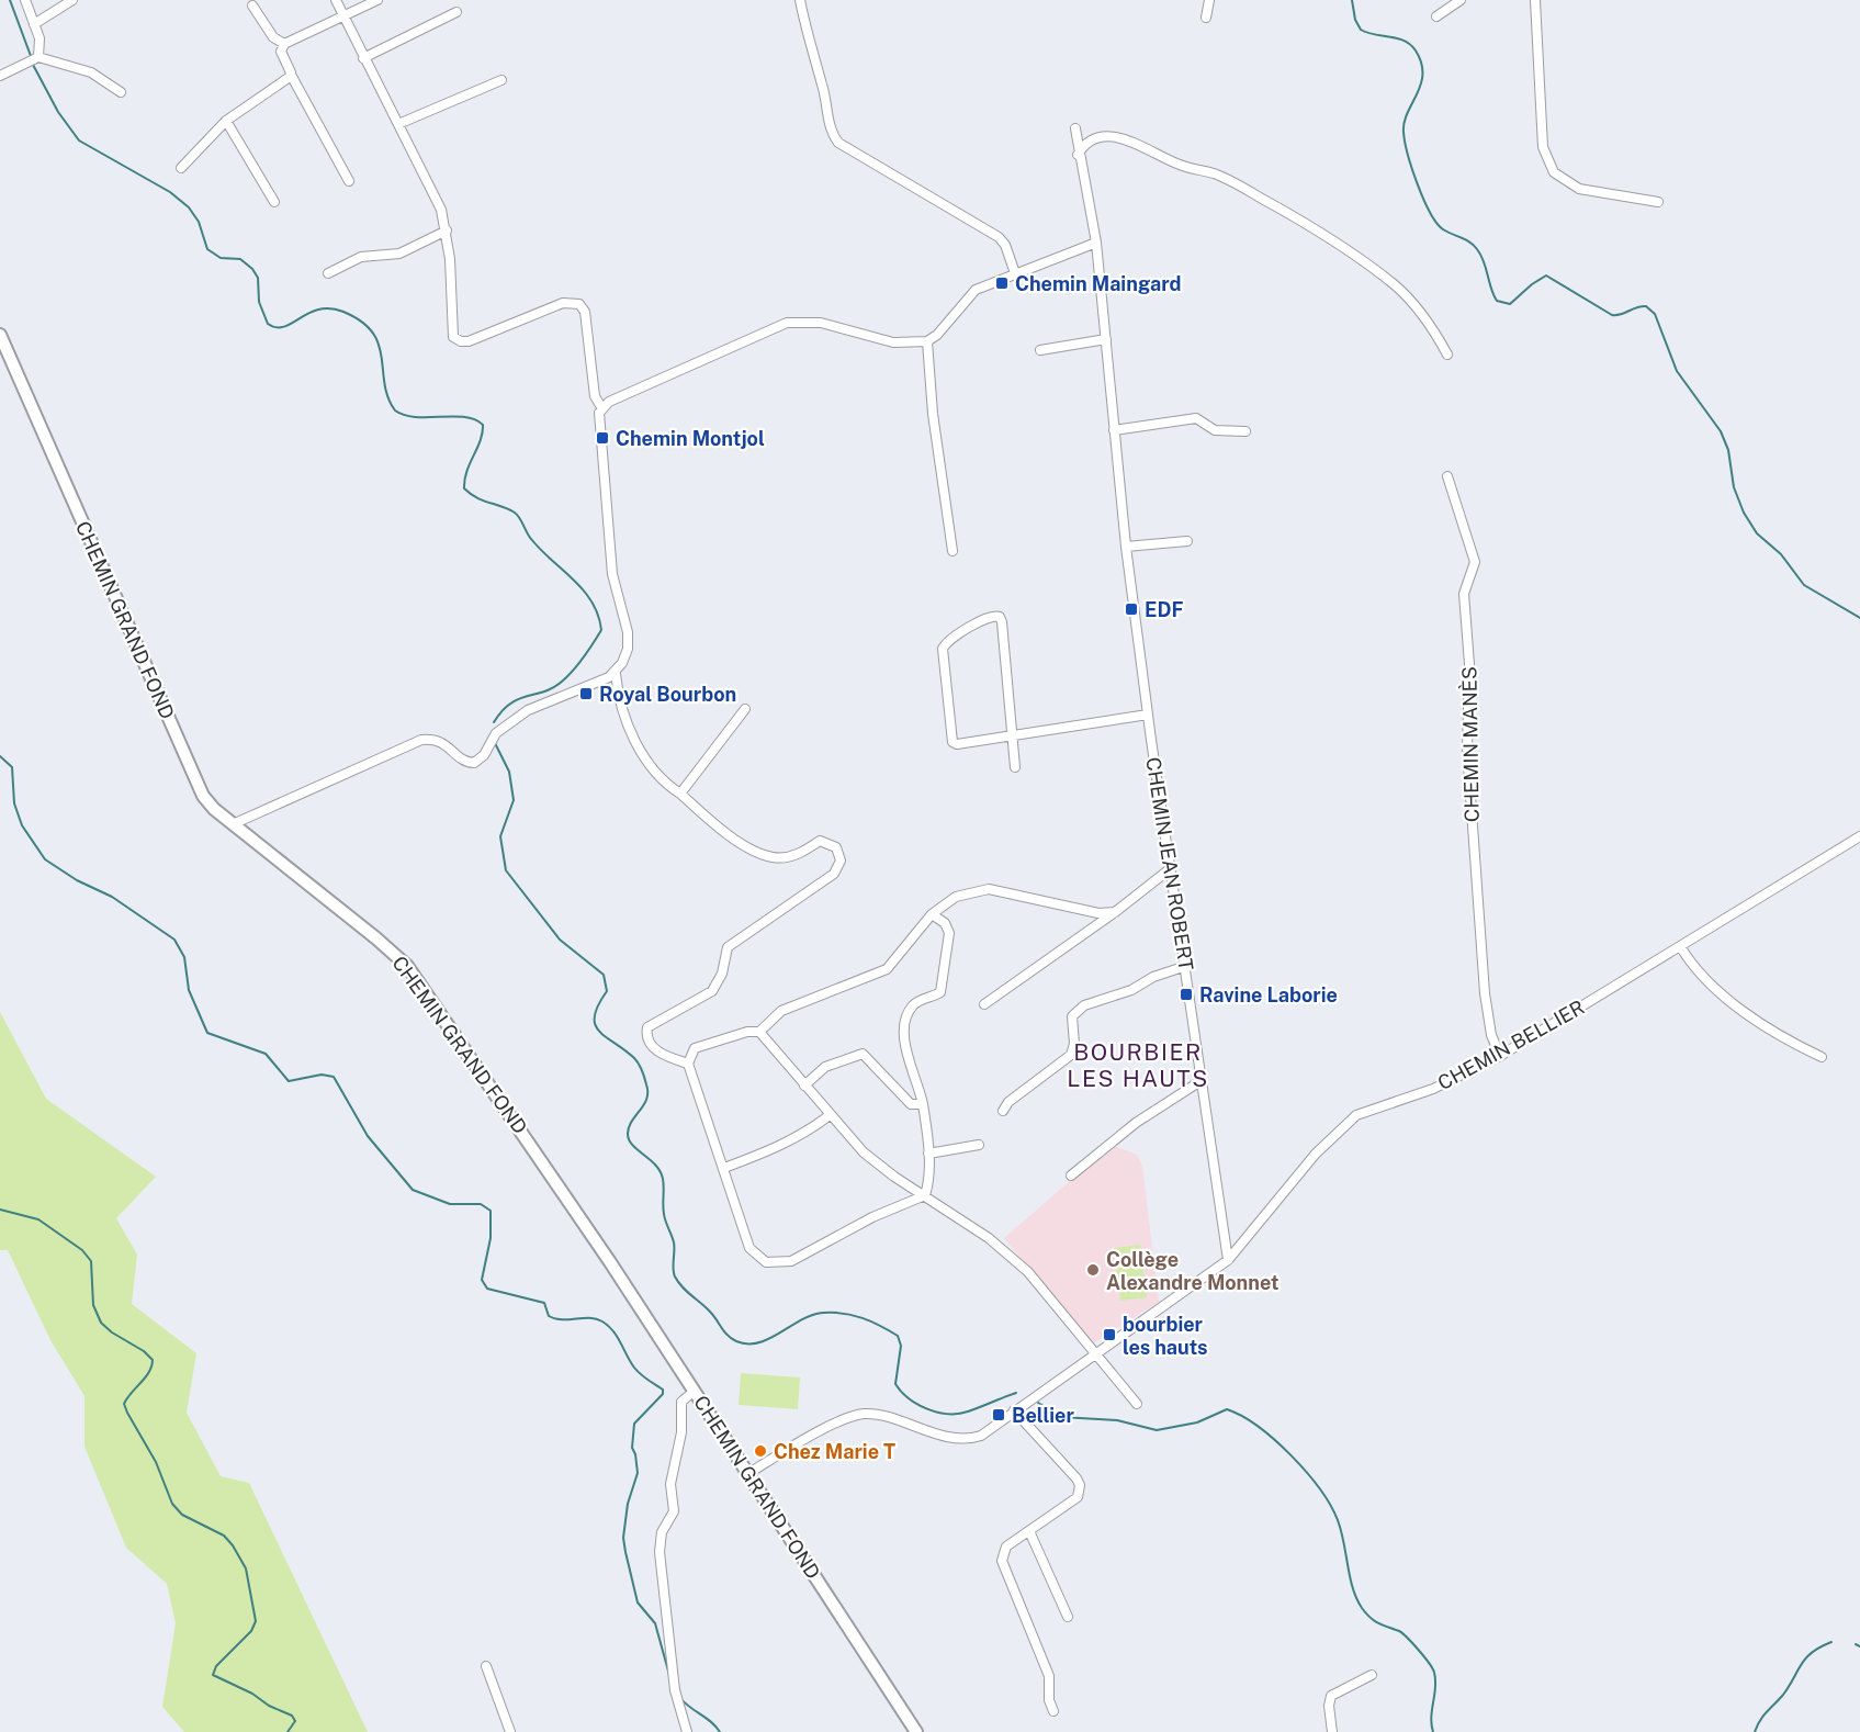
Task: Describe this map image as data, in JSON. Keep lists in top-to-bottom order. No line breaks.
{"streets":{"street":["CHEMIN GRAND FOND","CHEMIN MANÈS","CHEMIN JEAN ROBERT","CHEMIN BELLIER"]},"crossings":[["CHEMIN GRAND FOND","CHEMIN BELLIER"],["CHEMIN MANÈS","CHEMIN BELLIER"],["CHEMIN JEAN ROBERT","CHEMIN BELLIER"]],"districts":["BOURBIER LES HAUTS"],"places":{"transit":["Chemin Maingard","Chemin Montjol","EDF","Royal Bourbon","Ravine Laborie","bourbier les hauts","Bellier"],"other":["Collège Alexandre Monnet","Chez Marie T"]}}
